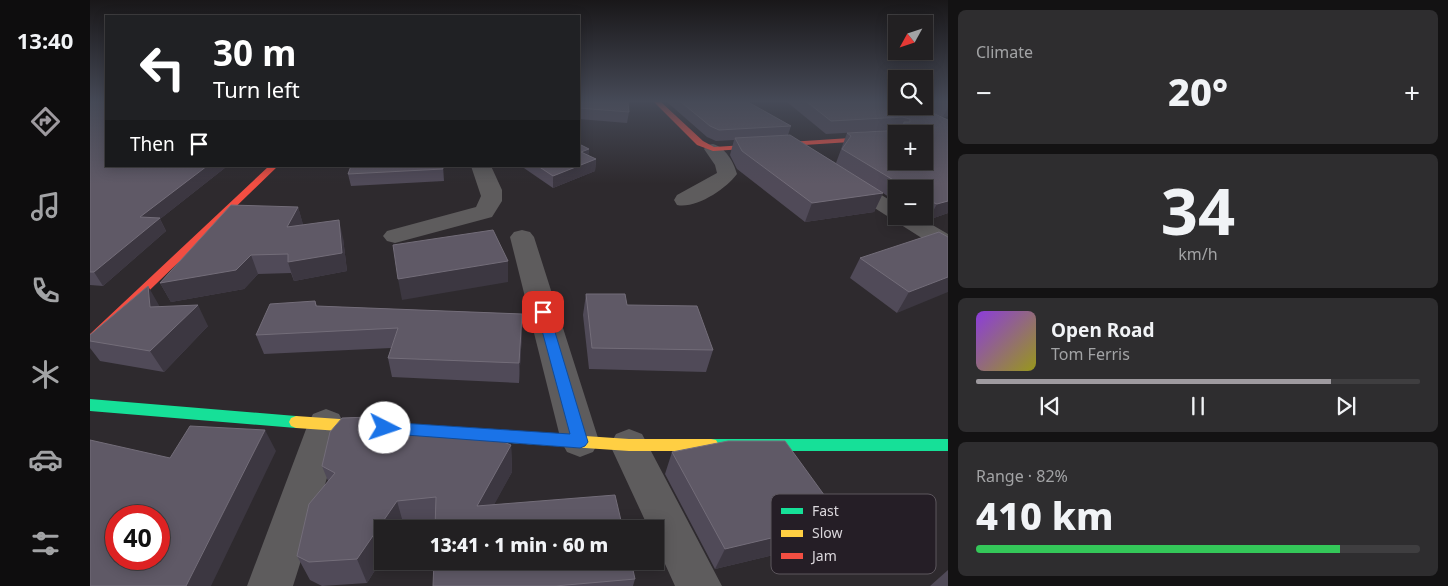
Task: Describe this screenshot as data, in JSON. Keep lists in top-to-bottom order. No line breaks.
{"legend":["Fast","Slow","Jam"],"north":"bottom left","page":{"tabs":"13:40","tile":["Climate",["34","km/h"],["Range · 82%","410 km"]],"map_buttons":["+","−"],"turn":["30 m","Turn left"],"heat":["−","20°","+"],"then":"Then","song":["Open Road","Tom Ferris"],"limit":"40","trip":"13:41 · 1 min · 60 m"}}
